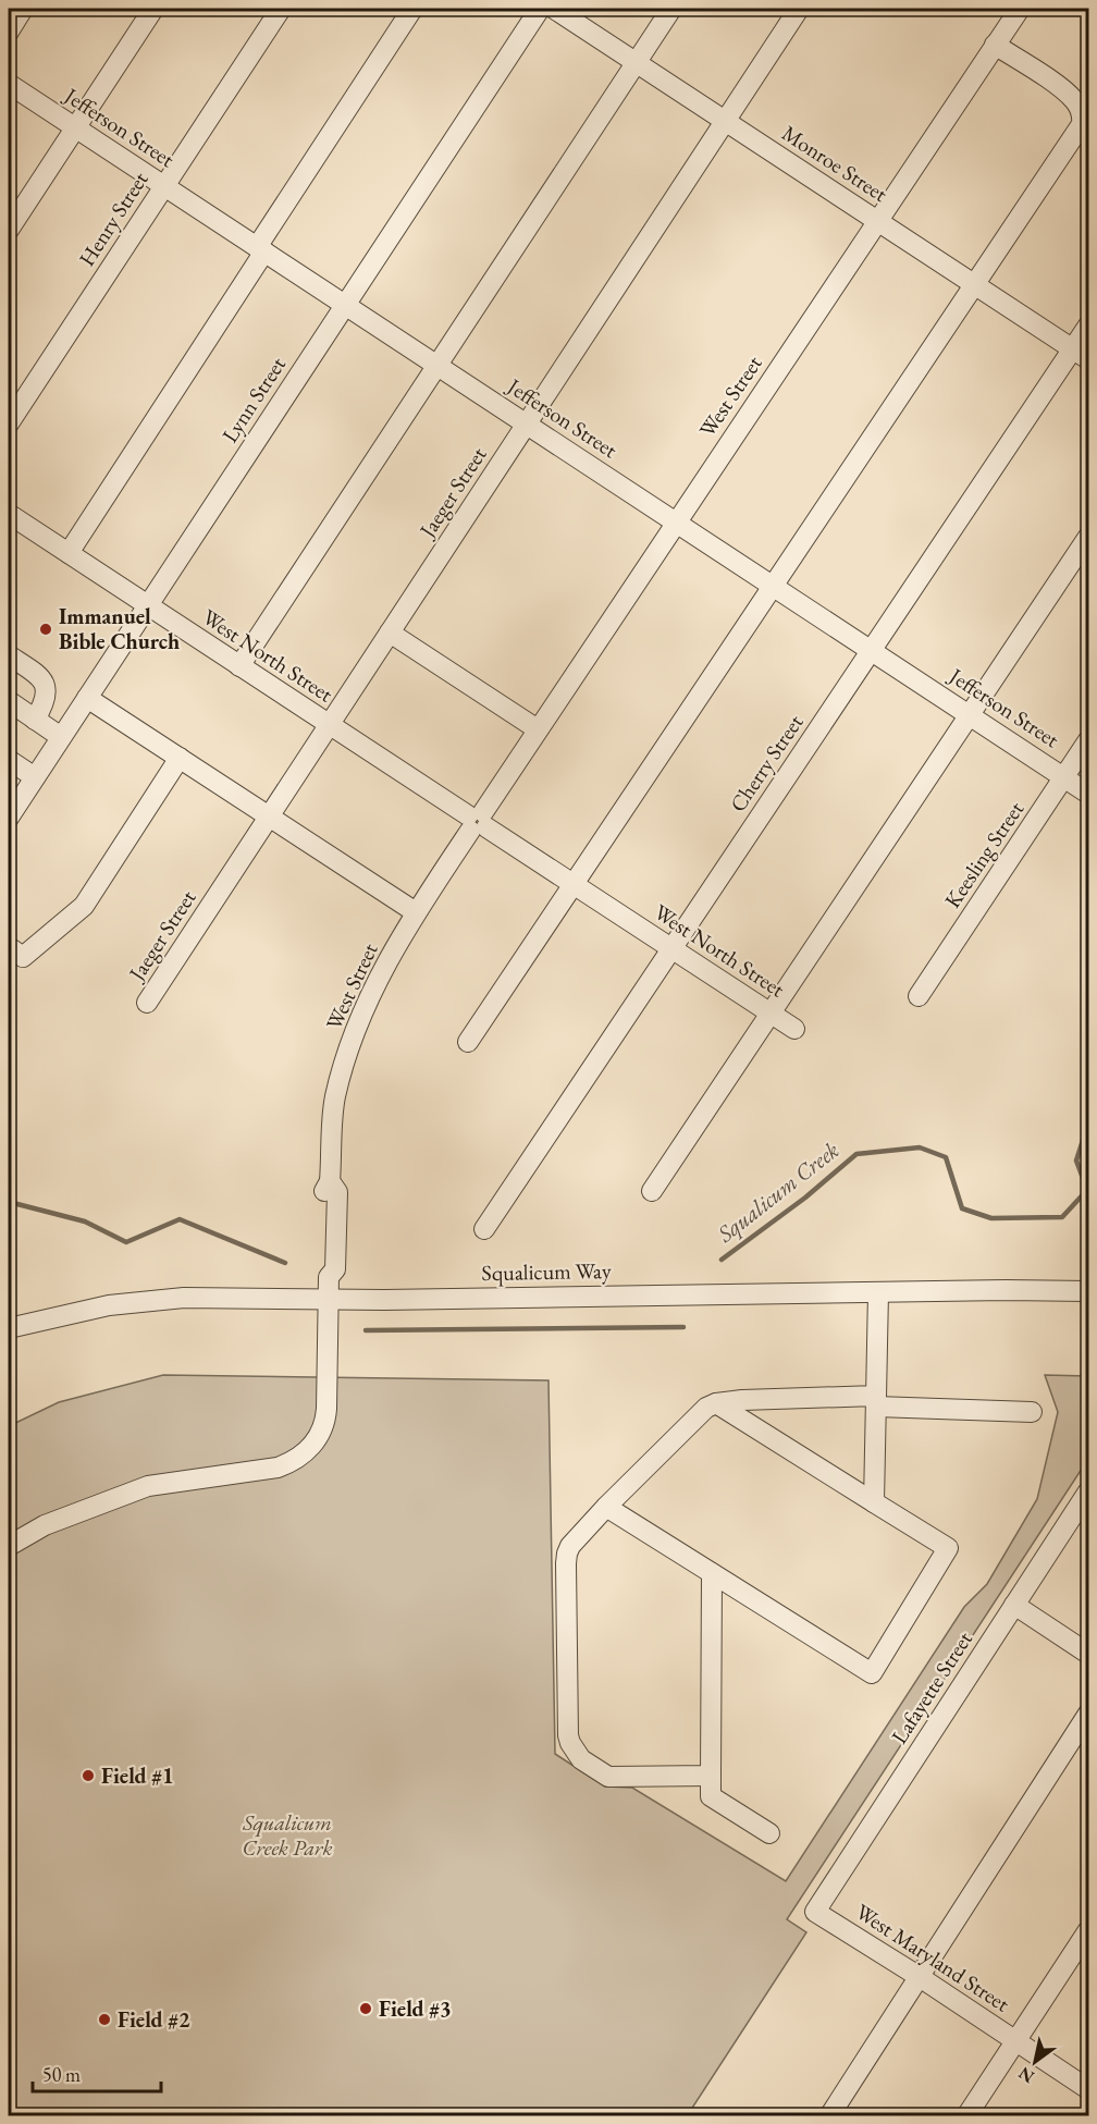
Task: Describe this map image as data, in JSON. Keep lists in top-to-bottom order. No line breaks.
{"streets":{"street":["Jefferson Street","Monroe Street","Henry Street","West Street","Lynn Street","Jaeger Street","West North Street","Cherry Street","Keesling Street","Squalicum Way","Lafayette Street","West Maryland Street"]},"crossings":[["Jefferson Street","Henry Street"],["Jefferson Street","West Street"],["Jefferson Street","Lynn Street"],["Jefferson Street","Jaeger Street"],["Jefferson Street","Cherry Street"],["Jefferson Street","Keesling Street"],["Monroe Street","West Street"],["Monroe Street","Jaeger Street"],["Monroe Street","Cherry Street"],["West Street","West North Street"],["West Street","Squalicum Way"],["Lynn Street","West North Street"],["Jaeger Street","West North Street"],["West North Street","Cherry Street"],["Lafayette Street","West Maryland Street"]],"water":["Squalicum Creek"],"parks":["Squalicum Creek Park"],"places":["Immanuel Bible Church","Field #1","Field #3","Field #2"],"scale_bar":"50 m","north":"bottom left"}
